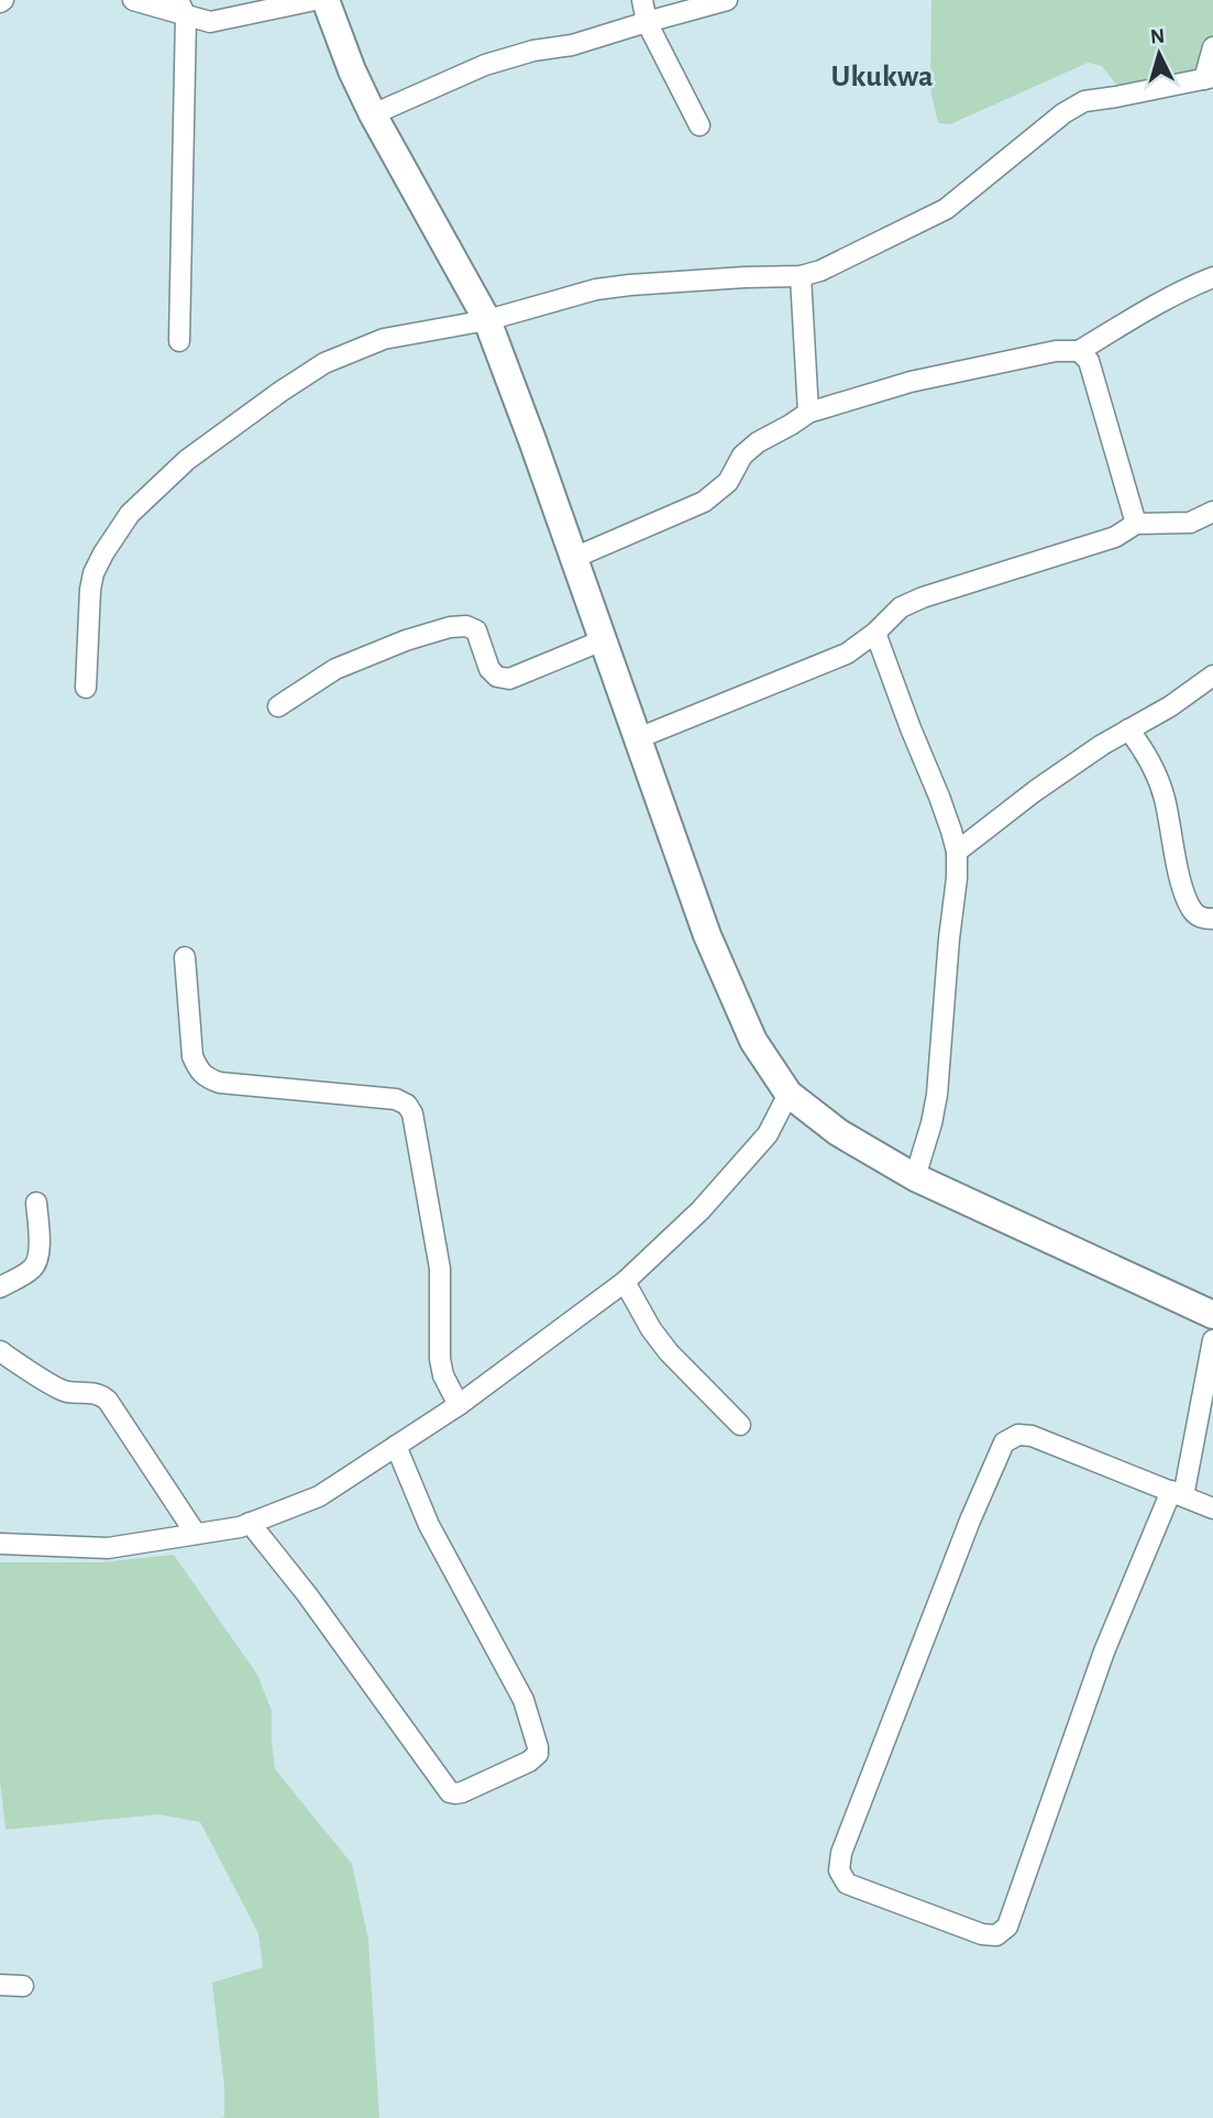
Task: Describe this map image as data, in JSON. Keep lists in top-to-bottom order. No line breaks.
{"districts":["Ukukwa"],"north":"top"}
